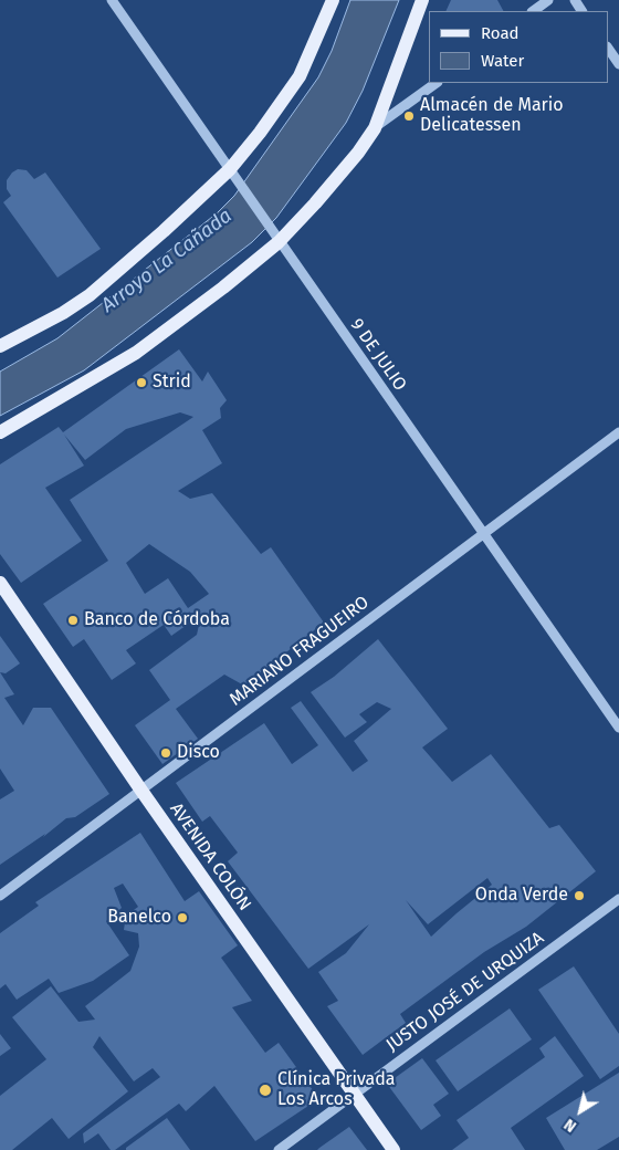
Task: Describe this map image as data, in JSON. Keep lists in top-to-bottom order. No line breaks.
{"streets":{"main road":["AVENIDA COLÓN"],"street":["9 DE JULIO","MARIANO FRAGUEIRO","JUSTO JOSÉ DE URQUIZA"]},"crossings":[["9 DE JULIO","MARIANO FRAGUEIRO"],["MARIANO FRAGUEIRO","AVENIDA COLÓN"],["AVENIDA COLÓN","JUSTO JOSÉ DE URQUIZA"]],"water":["Arroyo La Cañada"],"places":["Almacén de Mario Delicatessen","Strid","Banco de Córdoba","Disco","Onda Verde","Banelco","Clínica Privada Los Arcos"],"legend":["Road","Water"],"north":"bottom left"}
